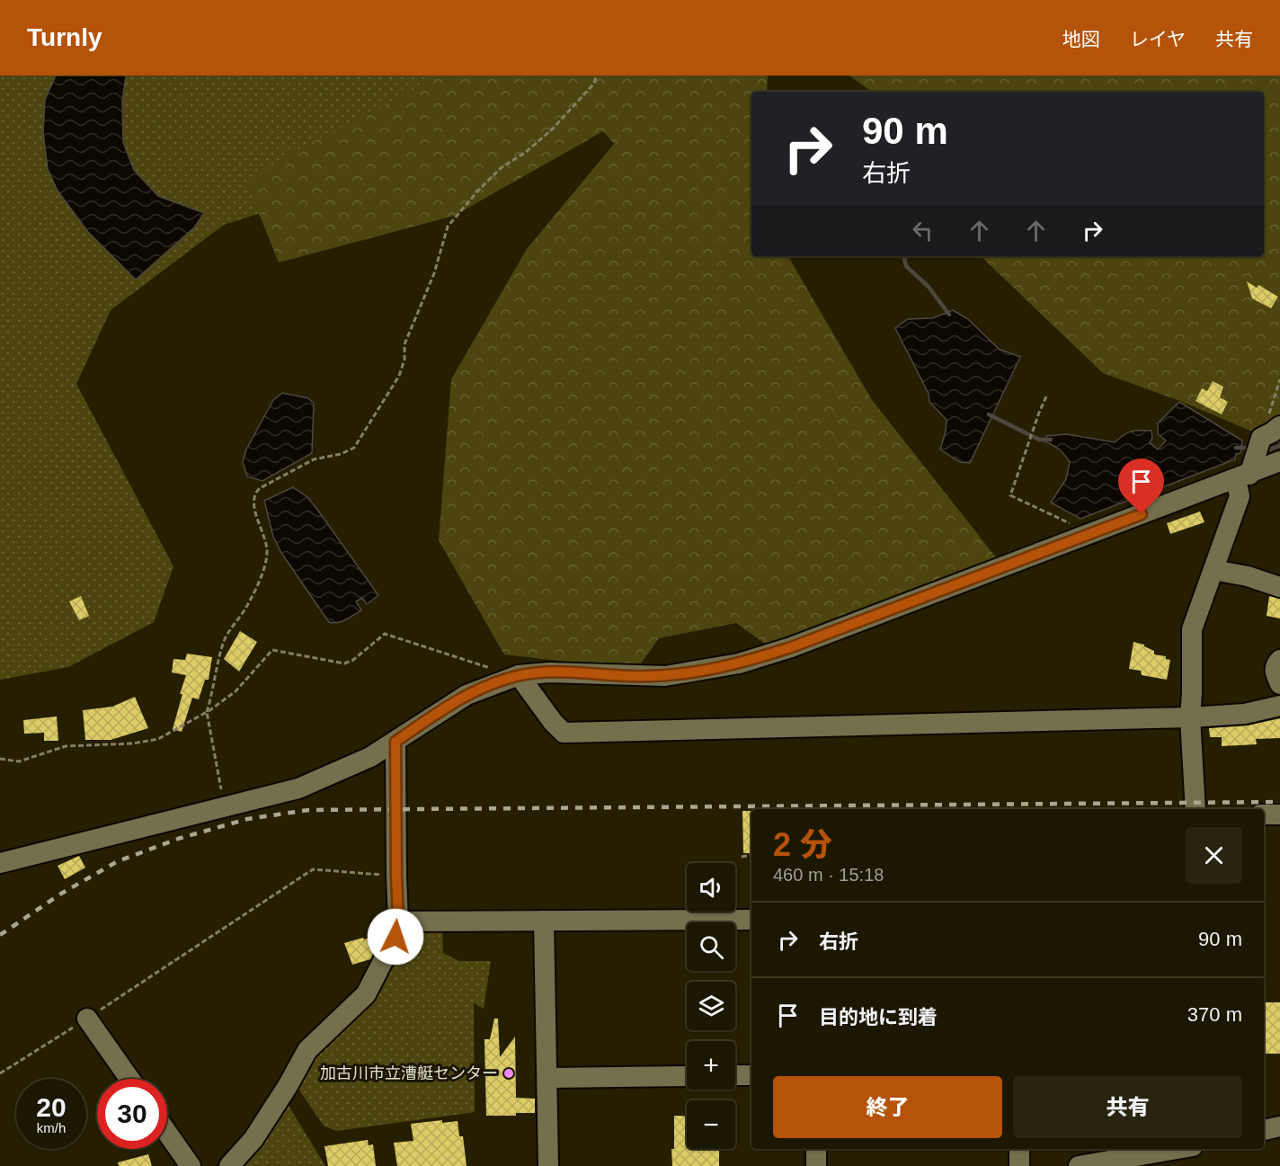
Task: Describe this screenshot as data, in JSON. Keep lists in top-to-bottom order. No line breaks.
{"places":["加古川市立漕艇センター"],"page":{"header":"Turnly","nav":["地図","レイヤ","共有"],"turn":["90 m","右折"],"heading":["2 分","460 m · 15:18"],"map_buttons":["+","−"],"list":[{"name":"右折","value":"90 m"},{"name":"目的地に到着","value":"370 m"}],"buttons":["終了","共有"],"speed":"20 km/h","limit":"30"}}
